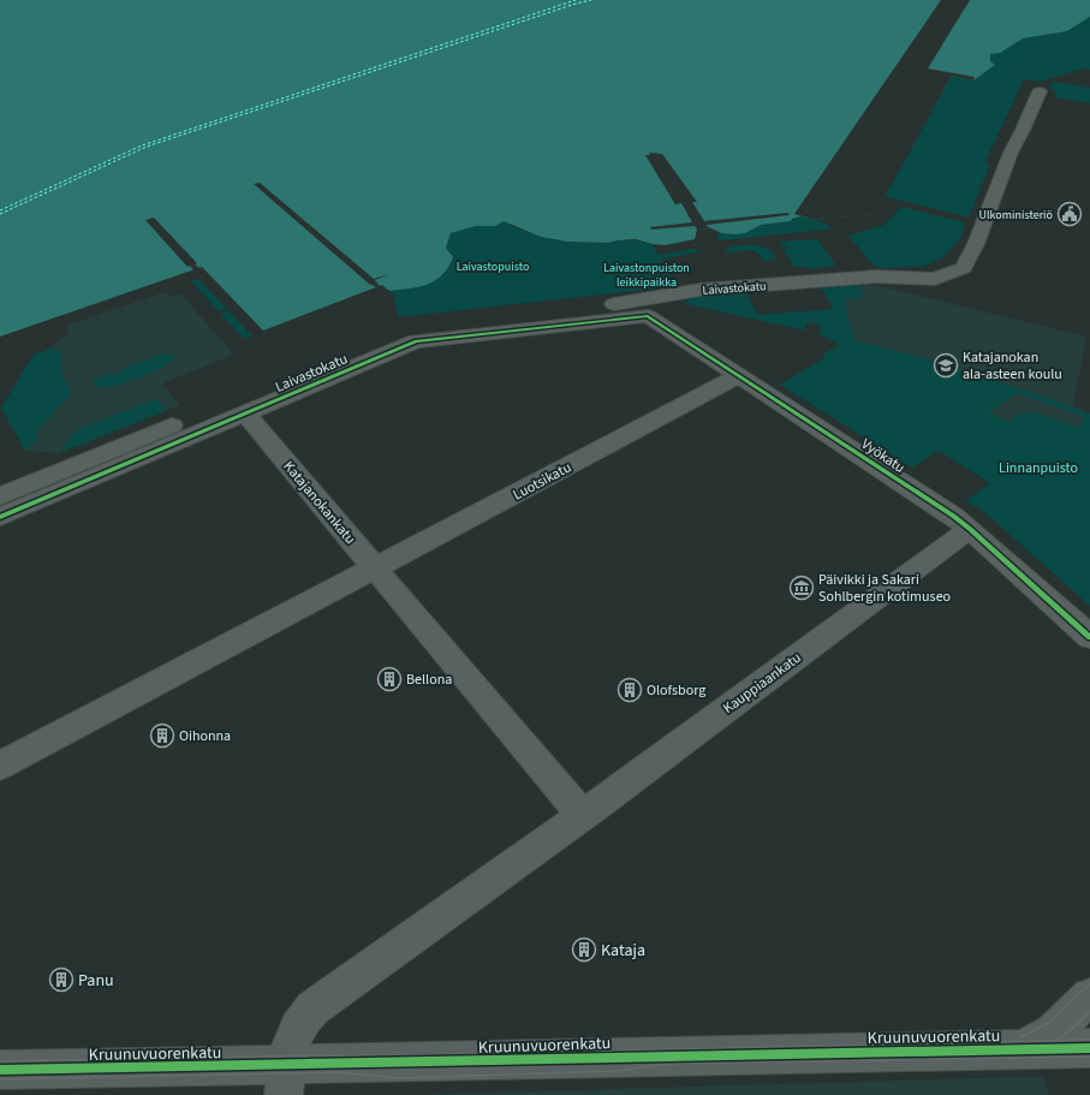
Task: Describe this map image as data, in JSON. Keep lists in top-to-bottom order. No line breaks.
{"streets":{"street":["Laivastokatu","Vyökatu","Luotsikatu","Katajanokankatu","Kauppiaankatu","Kruunuvuorenkatu"]},"crossings":[["Laivastokatu","Vyökatu"],["Laivastokatu","Katajanokankatu"],["Vyökatu","Luotsikatu"],["Vyökatu","Kauppiaankatu"],["Luotsikatu","Katajanokankatu"],["Katajanokankatu","Kauppiaankatu"],["Kauppiaankatu","Kruunuvuorenkatu"]],"parks":["Laivastopuisto","Laivastonpuiston leikkipaikka","Linnanpuisto"],"places":{"public building":["Ulkoministeriö"],"school or university":["Katajanokan ala-asteen koulu"],"museum":["Päivikki ja Sakari Sohlbergin kotimuseo"],"building":["Bellona","Olofsborg","Oihonna","Kataja","Panu"]}}
